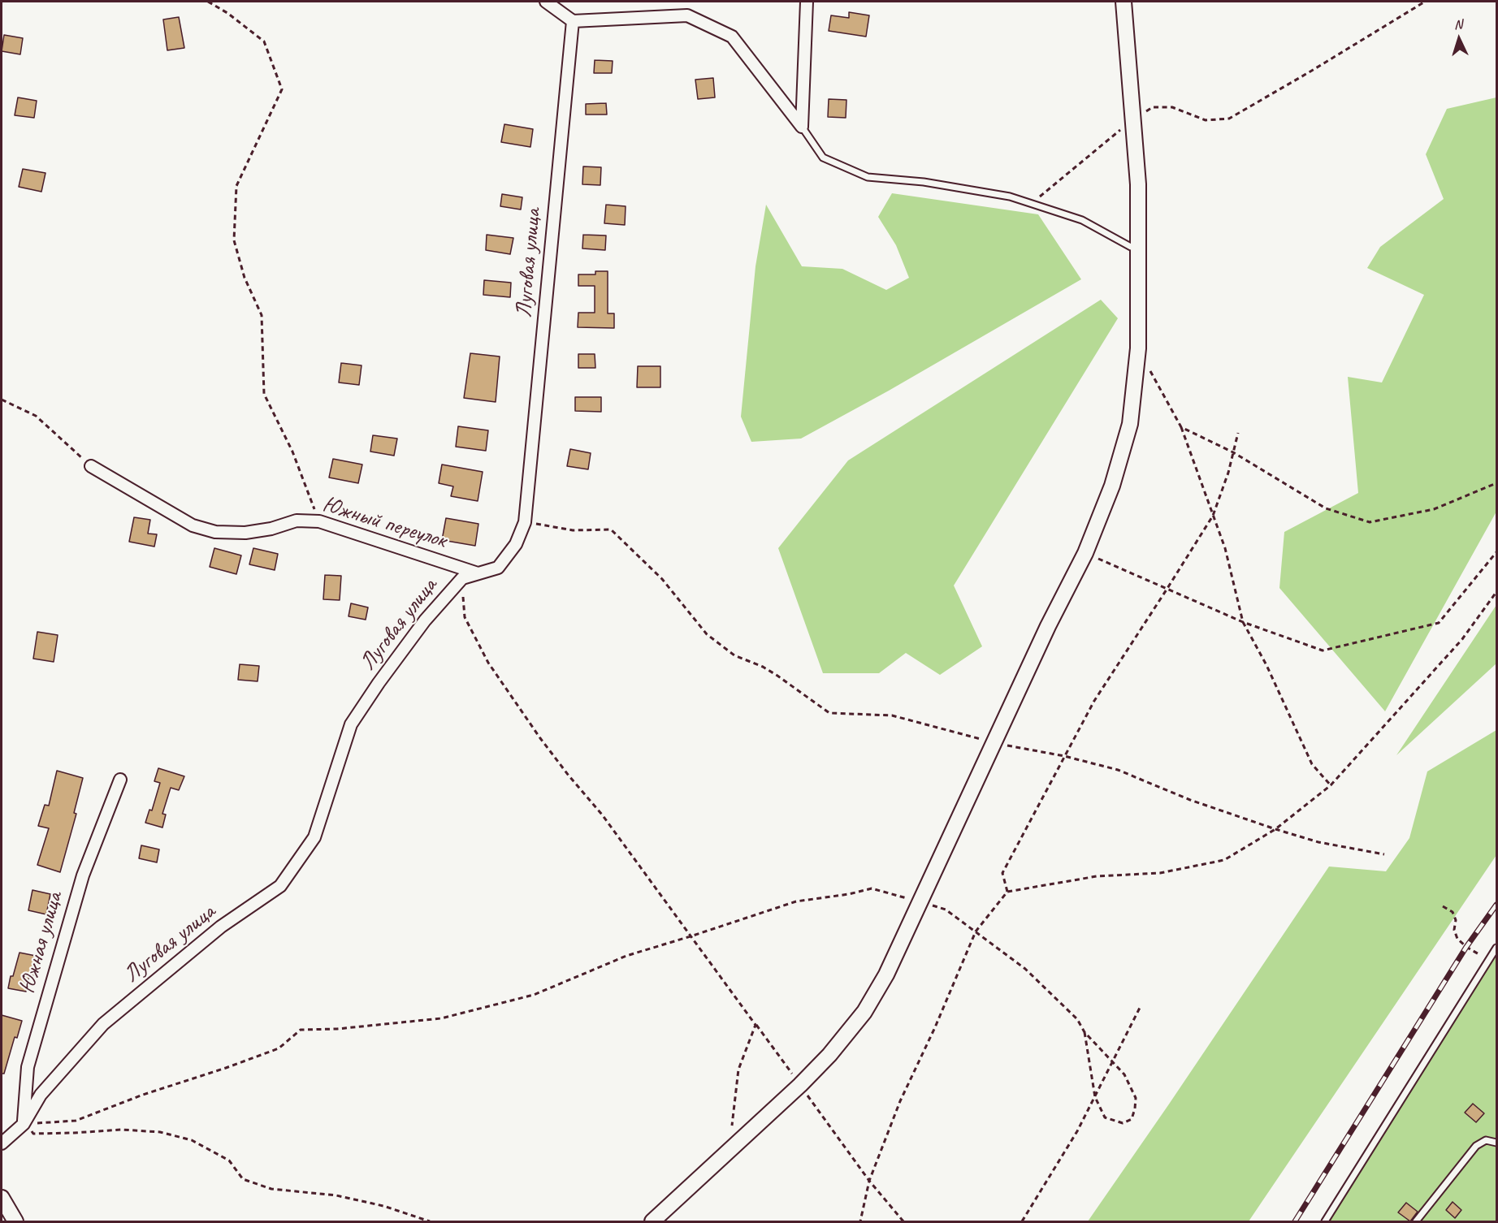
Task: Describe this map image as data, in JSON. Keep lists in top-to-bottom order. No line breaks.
{"streets":{"street":["Луговая улица","Южный переулок","Южная улица"]},"crossings":[["Луговая улица","Южный переулок"],["Луговая улица","Южная улица"]],"north":"top"}
